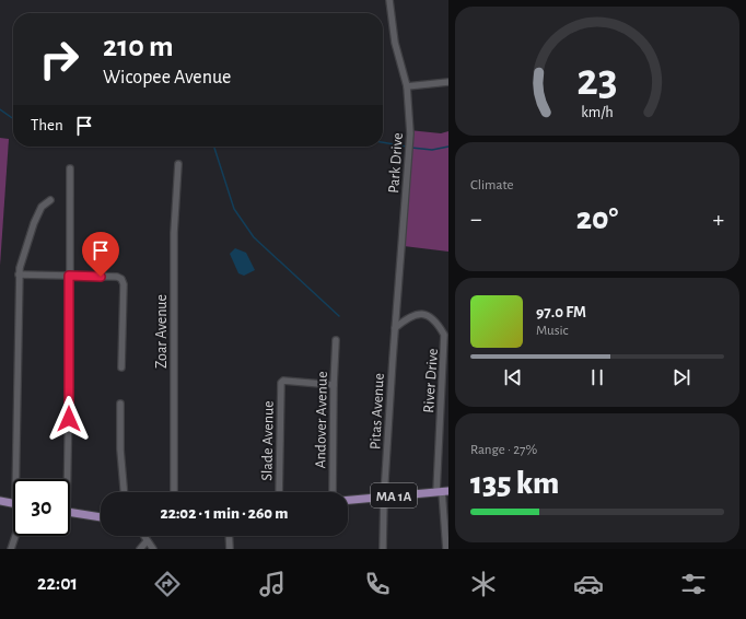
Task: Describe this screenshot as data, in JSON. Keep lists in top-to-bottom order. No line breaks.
{"streets":{"main road":["MA 1A"],"street":["Park Drive","Zoar Avenue","River Drive","Pitas Avenue","Andover Avenue","Slade Avenue"]},"crossings":[["Park Drive","River Drive"],["Park Drive","Pitas Avenue"],["River Drive","Pitas Avenue"],["River Drive","MA 1A"],["Pitas Avenue","MA 1A"],["Andover Avenue","Slade Avenue"]],"page":{"turn":["210 m","Wicopee Avenue"],"then":"Then","tile":["Climate",["Range · 27%","135 km"]],"heat":["−","20°","+"],"song":["97.0 FM","Music"],"limit":"30","trip":"22:02 · 1 min · 260 m","tabs":"22:01","gauge":["23","km/h"]}}
